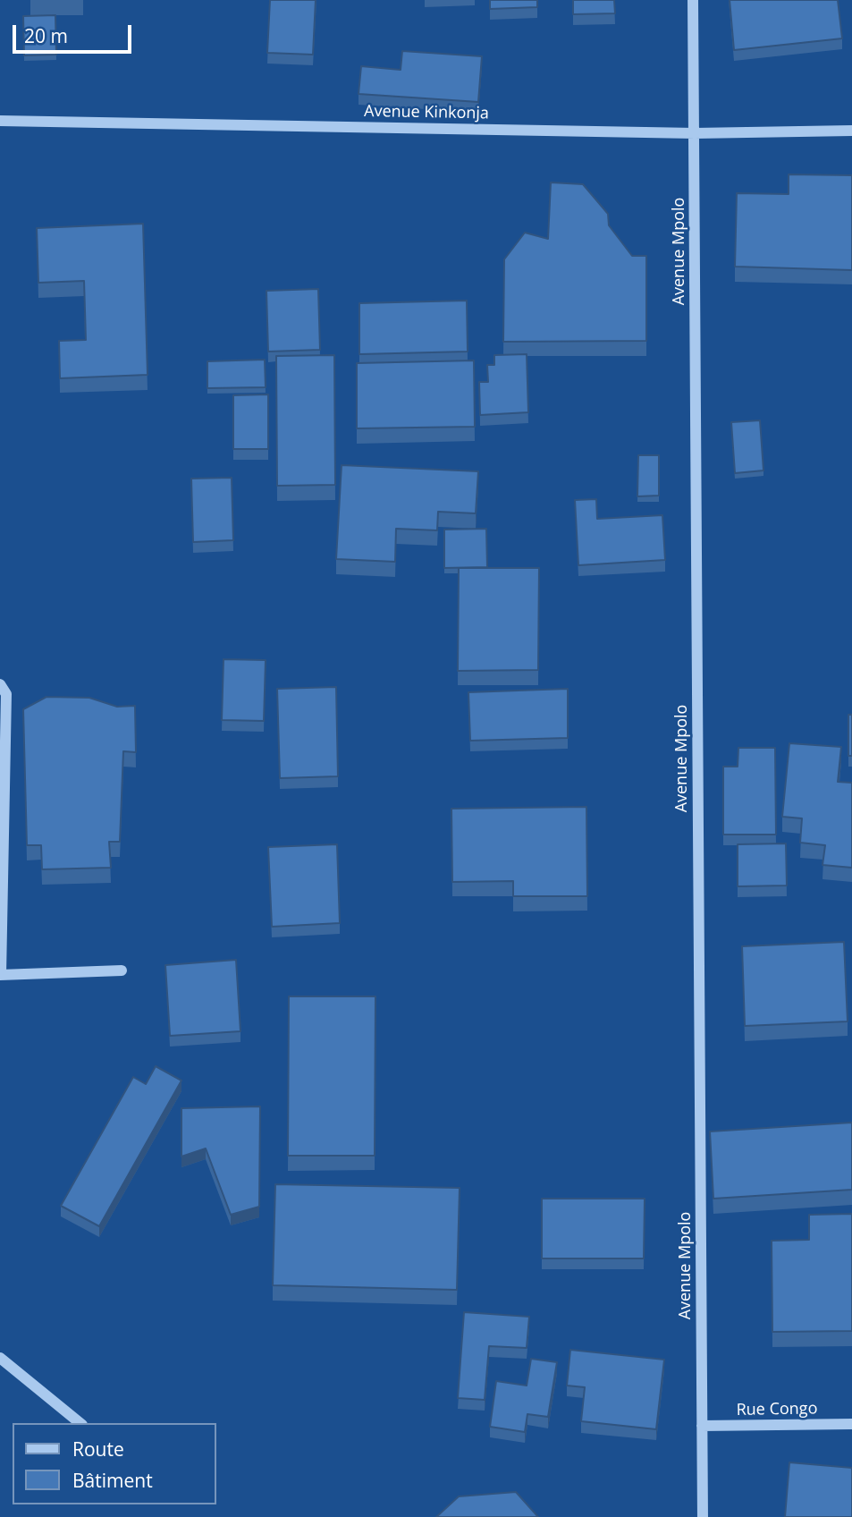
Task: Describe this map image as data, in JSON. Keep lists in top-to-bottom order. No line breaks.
{"streets":{"street":["Avenue Kinkonja","Avenue Mpolo","Rue Congo"]},"crossings":[["Avenue Kinkonja","Avenue Mpolo"],["Avenue Mpolo","Rue Congo"]],"legend":["Route","Bâtiment"],"scale_bar":"20 m"}
